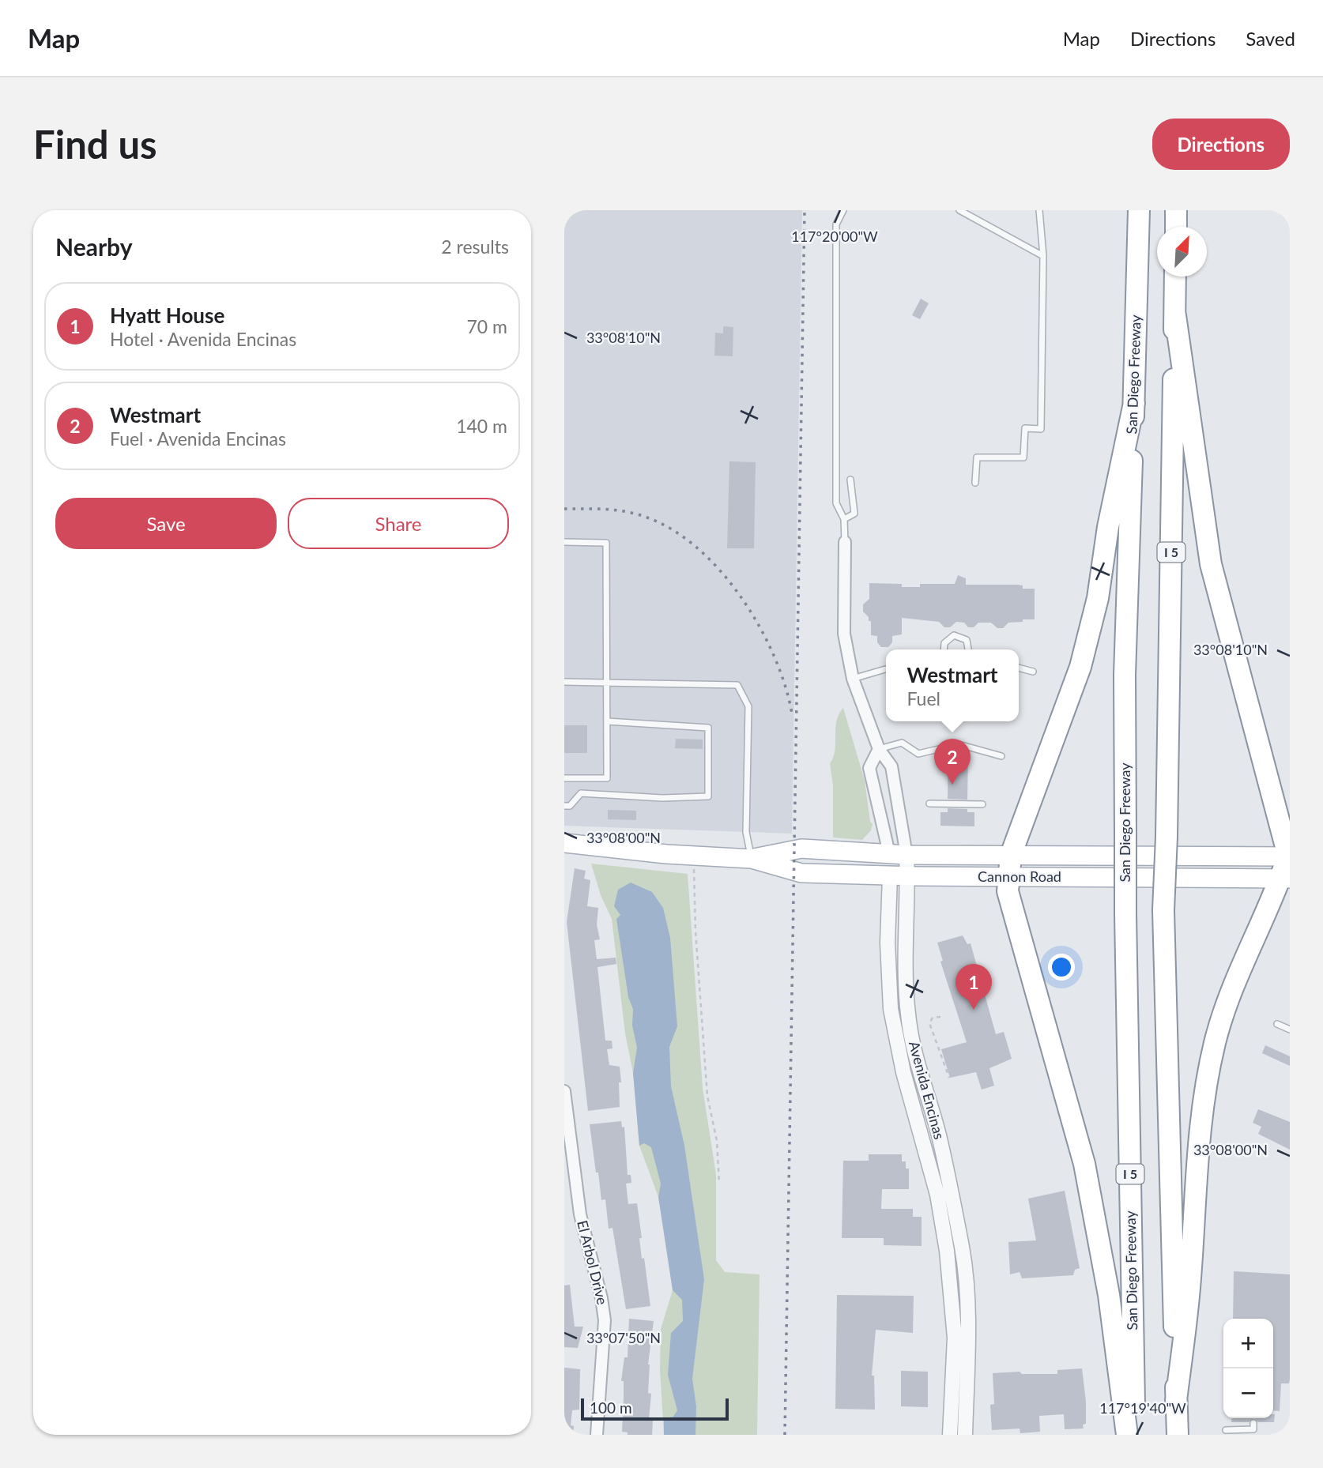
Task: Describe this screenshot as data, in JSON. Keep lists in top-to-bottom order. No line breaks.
{"streets":{"highway":["San Diego Freeway","I 5"],"main road":["Cannon Road"],"street":["Avenida Encinas","El Arbol Drive"]},"crossings":[["Cannon Road","Avenida Encinas"]],"scale_bar":"100 m","north":"top right","page":{"header":"Map","nav":["Map","Directions","Saved"],"buttons":["Directions",["Save","Share"]],"title":"Find us","heading":["Nearby","2 results"],"list":[{"mark":"1","name":"Hyatt House","note":"Hotel · Avenida Encinas","value":"70 m"},{"mark":"2","name":"Westmart","note":"Fuel · Avenida Encinas","value":"140 m"}],"popup":["Westmart","Fuel"],"pins":["2","1"],"map_buttons":["+","−"],"scale":"100 m"},"coordinates":["117°20'00\"W","33°08'10\"N","33°08'00\"N","33°07'50\"N","117°19'40\"W"]}
